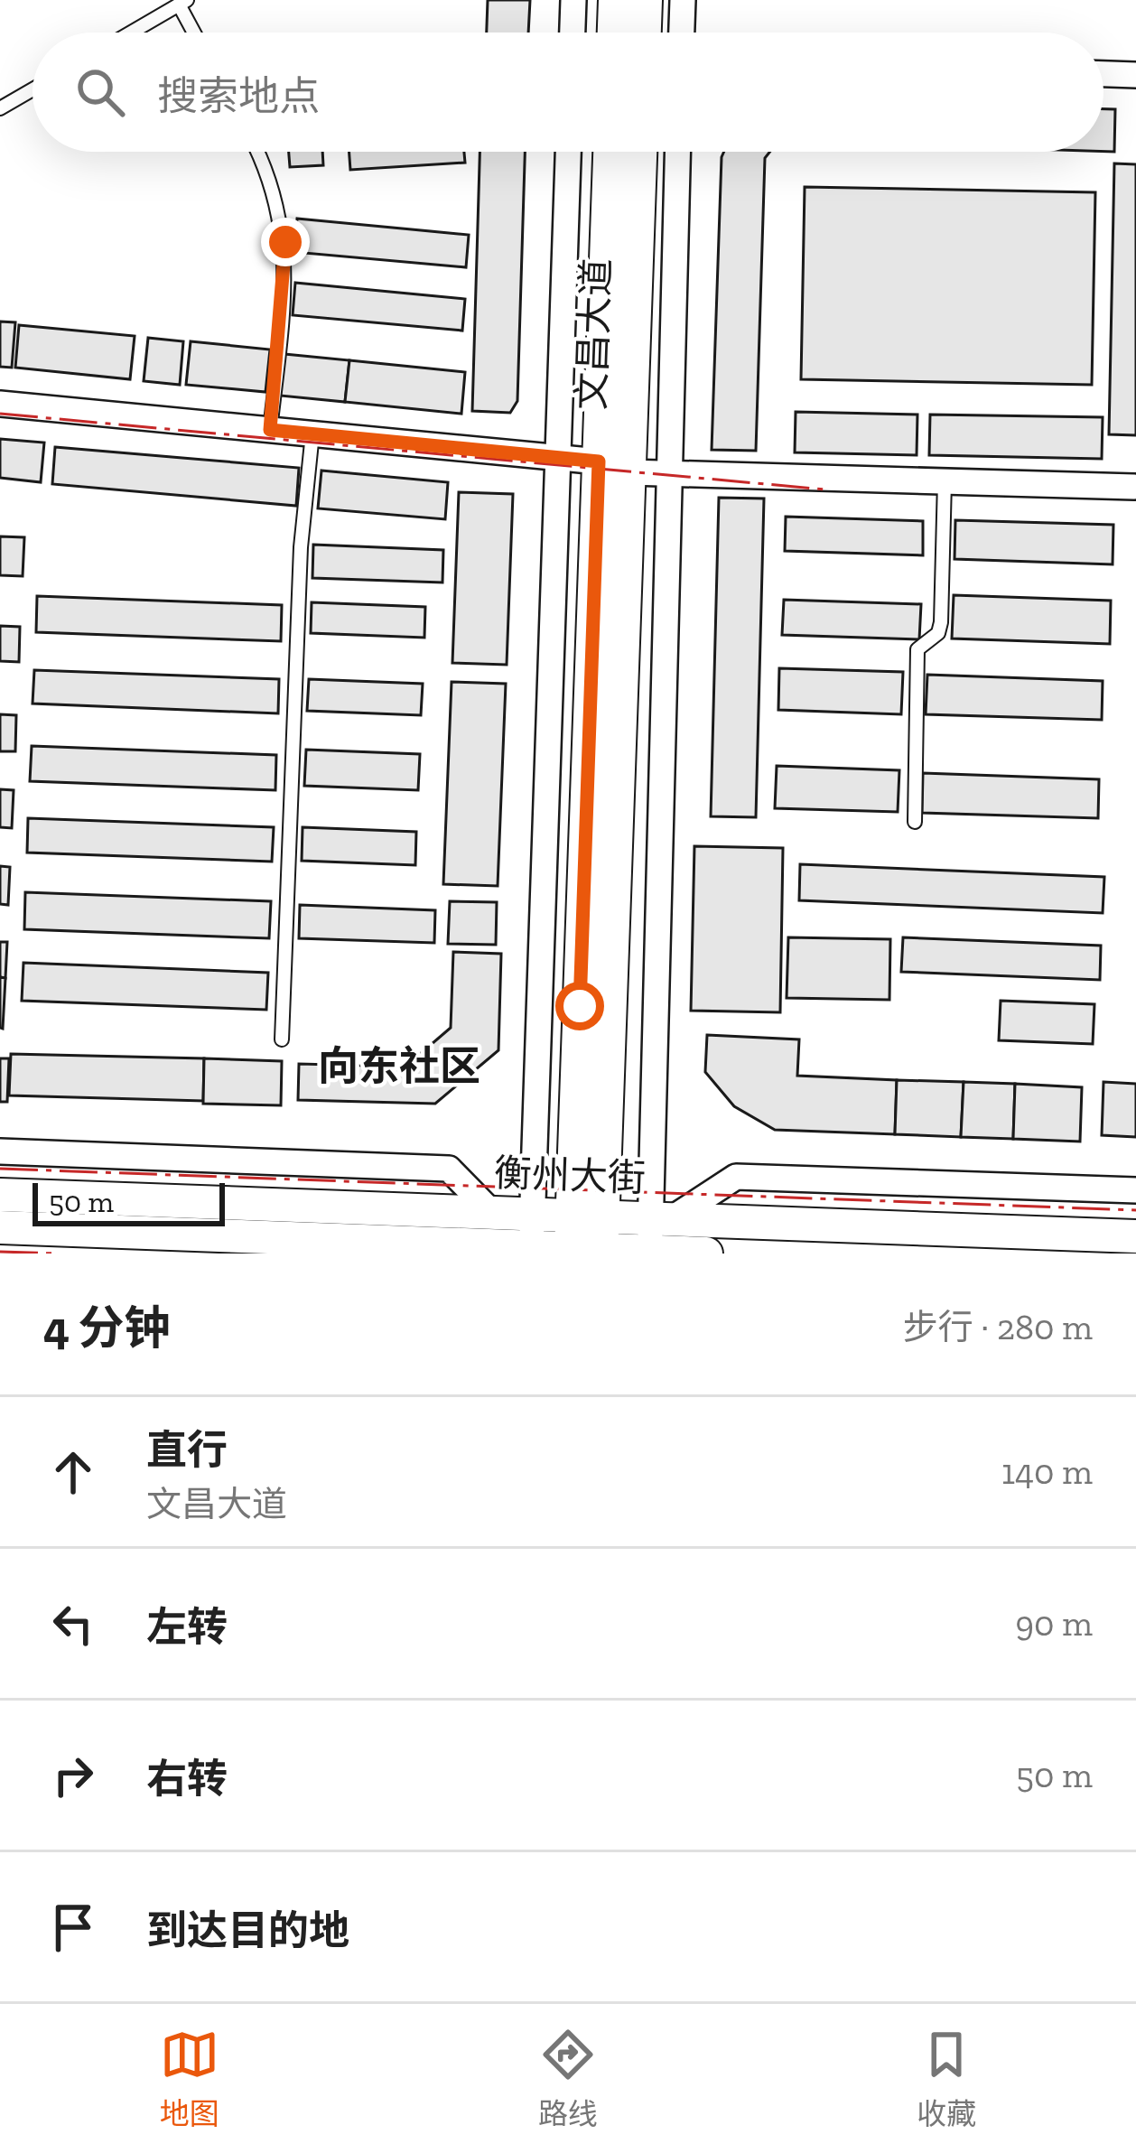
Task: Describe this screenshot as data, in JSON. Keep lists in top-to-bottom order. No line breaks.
{"streets":{"main road":["文昌大道","衡州大街"]},"crossings":[["文昌大道","衡州大街"]],"districts":["向东社区"],"scale_bar":"50 m","page":{"search":"搜索地点","scale":"50 m","heading":["4 分钟","步行 · 280 m"],"list":[["直行","文昌大道","140 m"],["左转","90 m"],["右转","50 m"],"到达目的地"],"nav":["地图","路线","收藏"]}}
